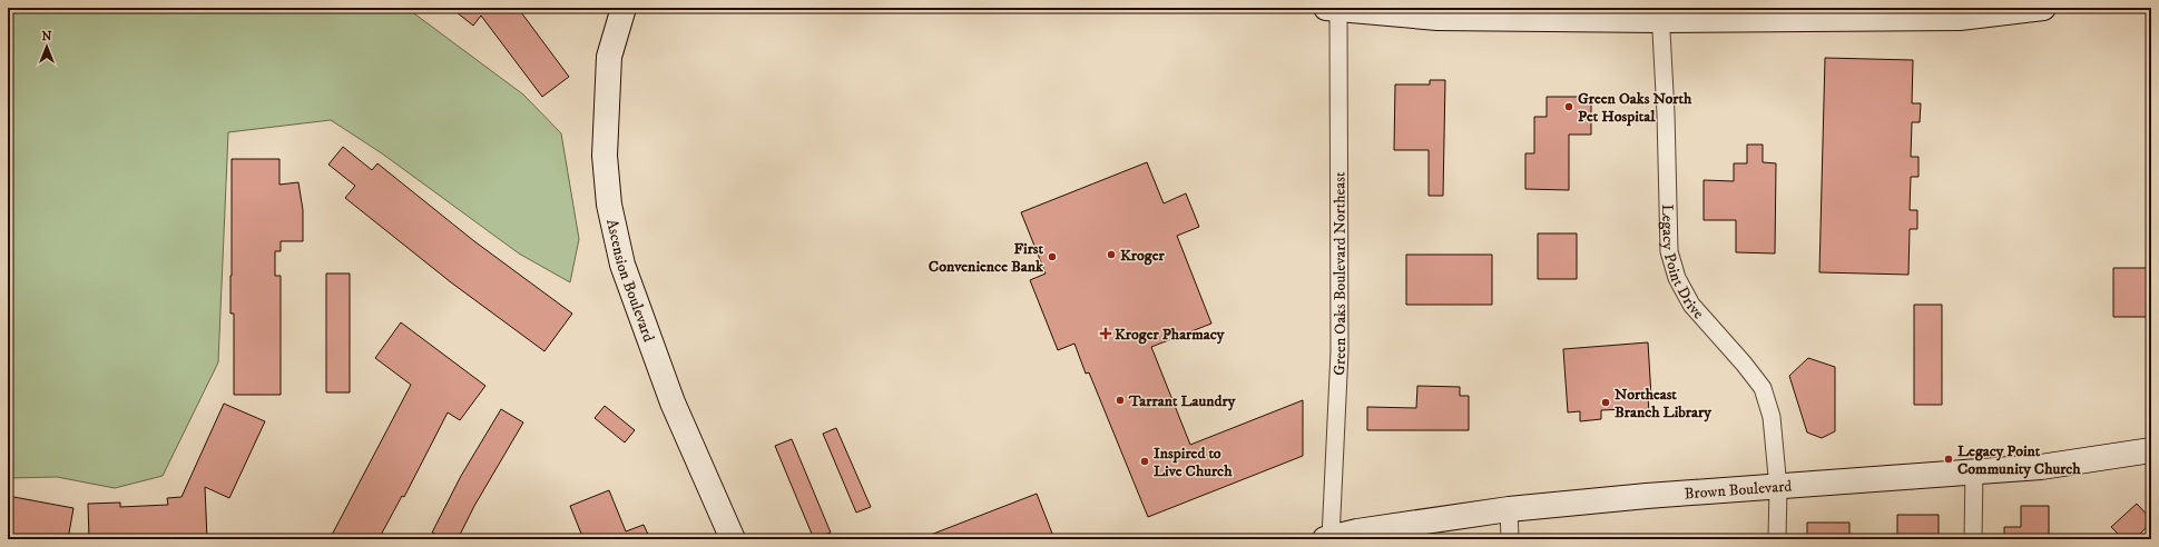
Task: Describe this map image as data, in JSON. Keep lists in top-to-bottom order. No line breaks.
{"streets":{"street":["Legacy Point Drive","Green Oaks Boulevard Northeast","Ascension Boulevard","Brown Boulevard"]},"crossings":[["Legacy Point Drive","Brown Boulevard"],["Green Oaks Boulevard Northeast","Brown Boulevard"]],"places":{"other":["Green Oaks North Pet Hospital","Kroger","First Convenience Bank","Tarrant Laundry","Northeast Branch Library","Legacy Point Community Church","Inspired to Live Church"],"health":["Kroger Pharmacy"]},"north":"top"}
